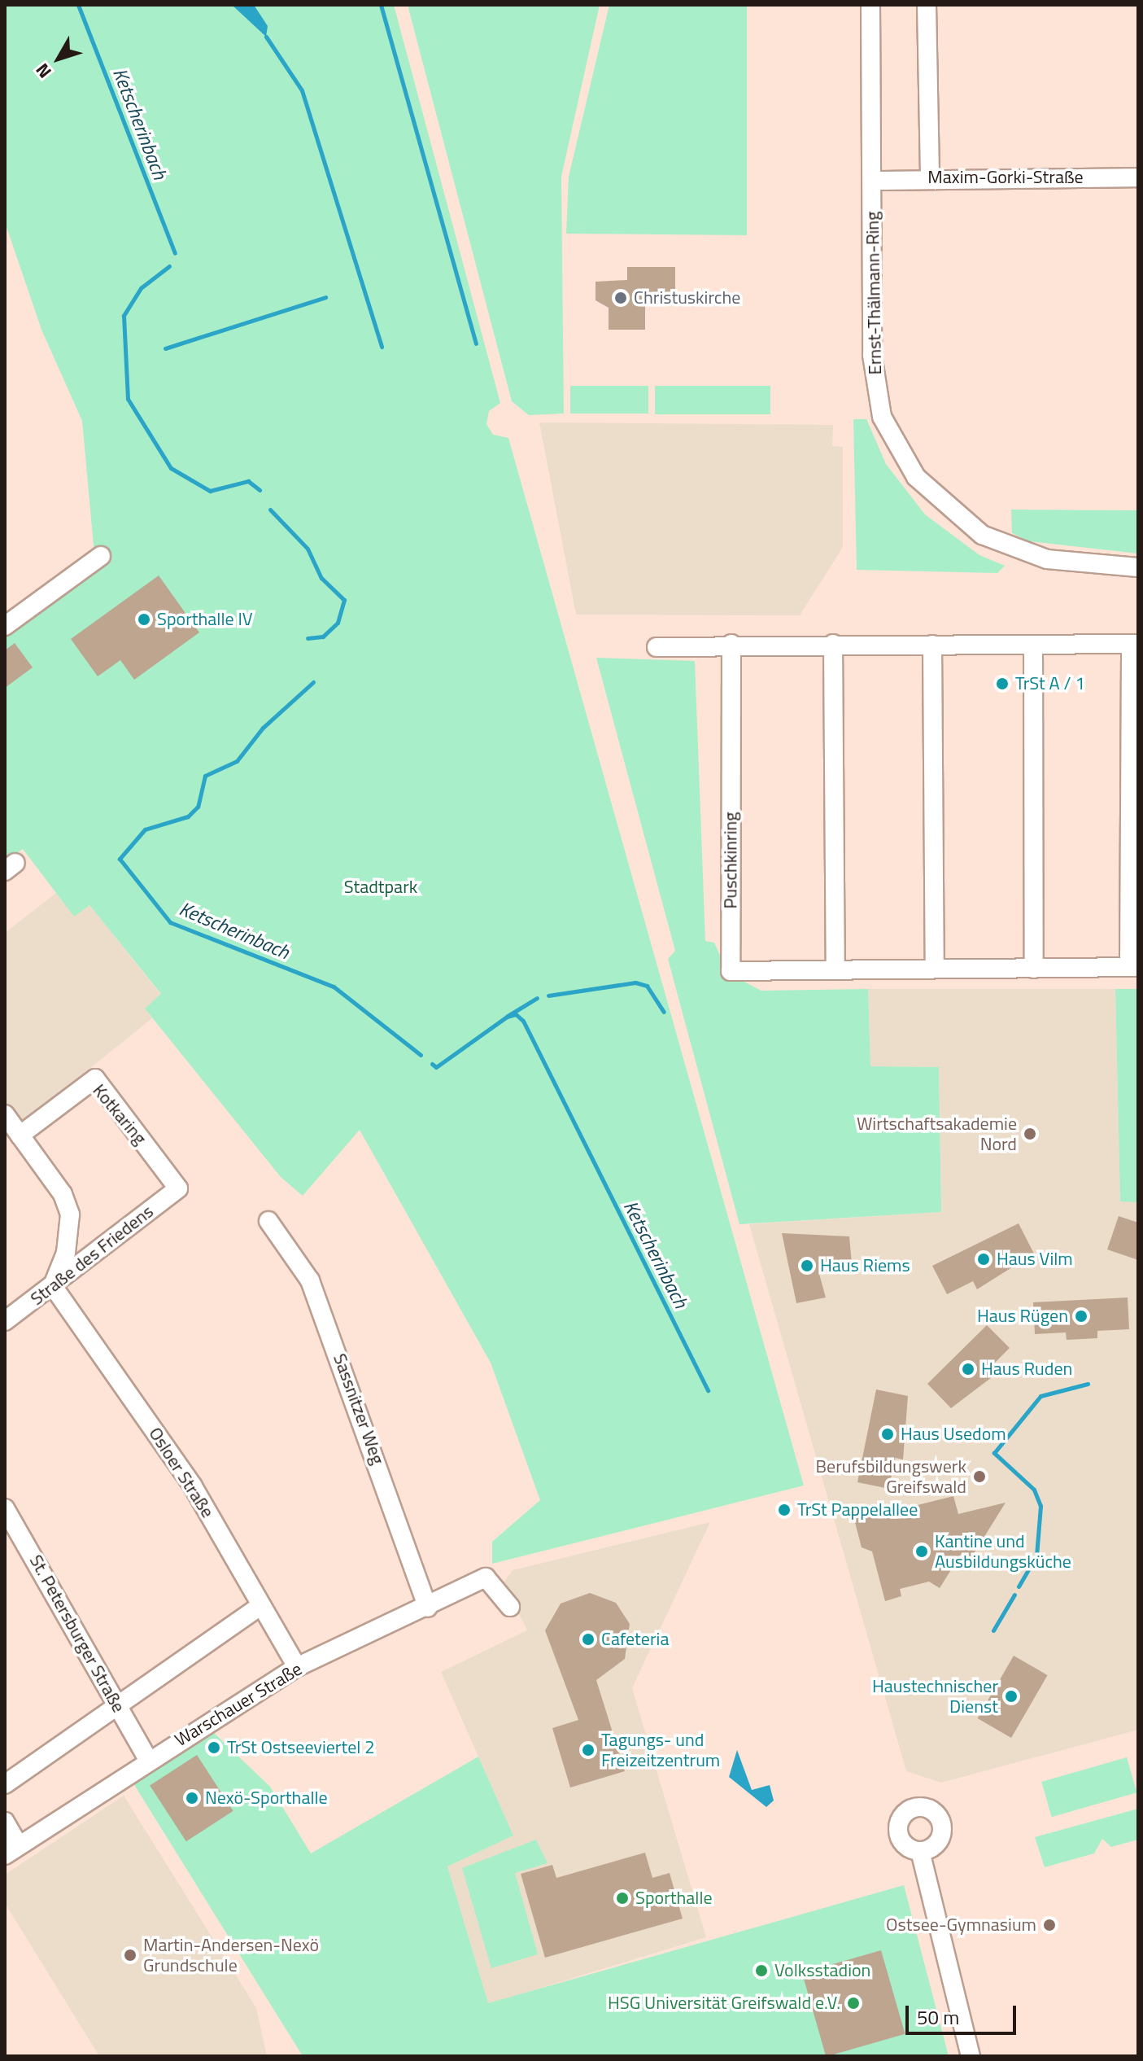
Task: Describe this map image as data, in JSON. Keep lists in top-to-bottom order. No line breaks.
{"streets":{"street":["Maxim-Gorki-Straße","Ernst-Thälmann-Ring","Puschkinring","Kotkaring","Straße des Friedens","Sassnitzer Weg","Osloer Straße","St. Petersburger Straße","Warschauer Straße"]},"crossings":[["Maxim-Gorki-Straße","Ernst-Thälmann-Ring"],["Kotkaring","Straße des Friedens"],["Straße des Friedens","Osloer Straße"],["Sassnitzer Weg","Warschauer Straße"],["Osloer Straße","Warschauer Straße"],["St. Petersburger Straße","Warschauer Straße"]],"water":["Ketscherinbach"],"parks":["Stadtpark"],"places":["Christuskirche","Sporthalle IV","TrSt A / 1","Wirtschaftsakademie Nord","Haus Vilm","Haus Riems","Haus Rügen","Haus Ruden","Haus Usedom","Berufsbildungswerk Greifswald","TrSt Pappelallee","Kantine und Ausbildungsküche","Cafeteria","Haustechnischer Dienst","TrSt Ostseeviertel 2","Tagungs- und Freizeitzentrum","Nexö-Sporthalle","Sporthalle","Ostsee-Gymnasium","Martin-Andersen-Nexö Grundschule","Volksstadion","HSG Universität Greifswald e.V."],"scale_bar":"50 m","north":"bottom left"}
